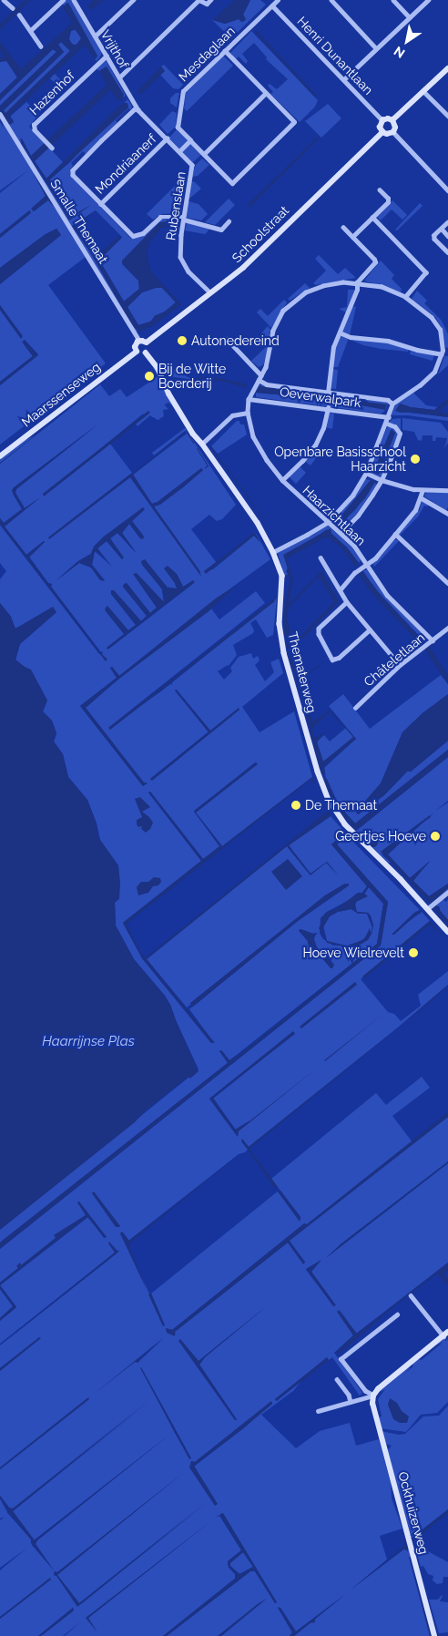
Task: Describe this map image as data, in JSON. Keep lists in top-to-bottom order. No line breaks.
{"streets":{"street":["Vrijthof","Mesdaglaan","Henri Dunantlaan","Hazenhof","Mondriaanerf","Rubenslaan","Smalle Themaat","Schoolstraat","Maarssenseweg","Oeverwalpark","Haarzichtlaan","Châteletlaan","Thematerweg","Ockhuizerweg"]},"crossings":[["Vrijthof","Hazenhof"],["Vrijthof","Mondriaanerf"],["Vrijthof","Rubenslaan"],["Mesdaglaan","Henri Dunantlaan"],["Henri Dunantlaan","Schoolstraat"],["Rubenslaan","Schoolstraat"],["Smalle Themaat","Schoolstraat"],["Smalle Themaat","Maarssenseweg"],["Smalle Themaat","Thematerweg"],["Schoolstraat","Maarssenseweg"],["Schoolstraat","Thematerweg"],["Maarssenseweg","Thematerweg"],["Oeverwalpark","Haarzichtlaan"],["Haarzichtlaan","Châteletlaan"]],"water":["Haarrijnse Plas"],"places":["Autonedereind","Bij de Witte Boerderij","Openbare Basisschool Haarzicht","De Themaat","Geertjes Hoeve","Hoeve Wielrevelt"],"north":"bottom left"}
